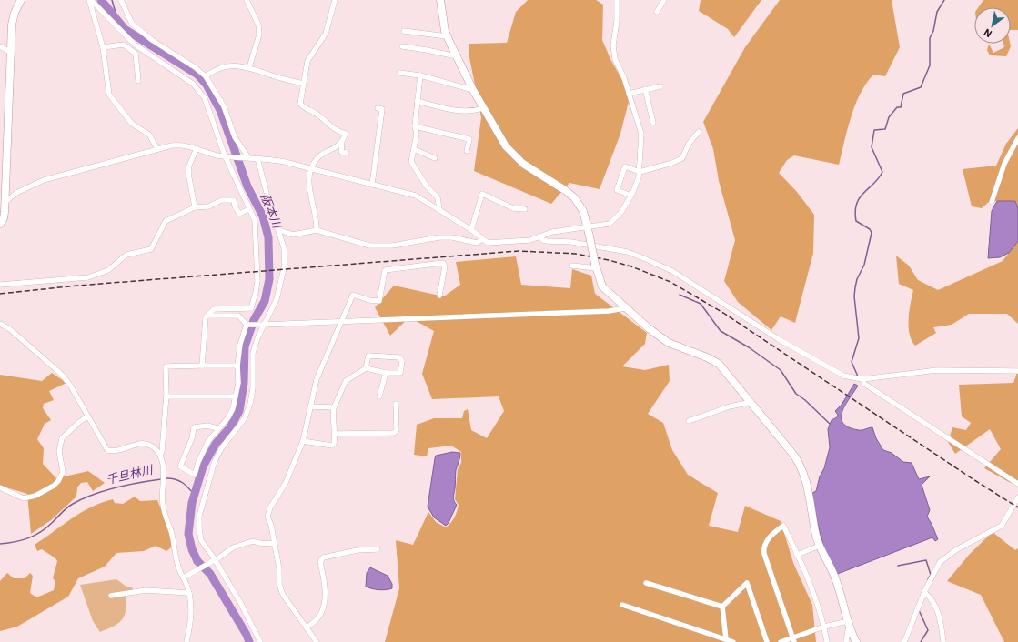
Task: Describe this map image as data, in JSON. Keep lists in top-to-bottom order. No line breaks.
{"water":["阪本川","千旦林川"],"north":"bottom left"}
